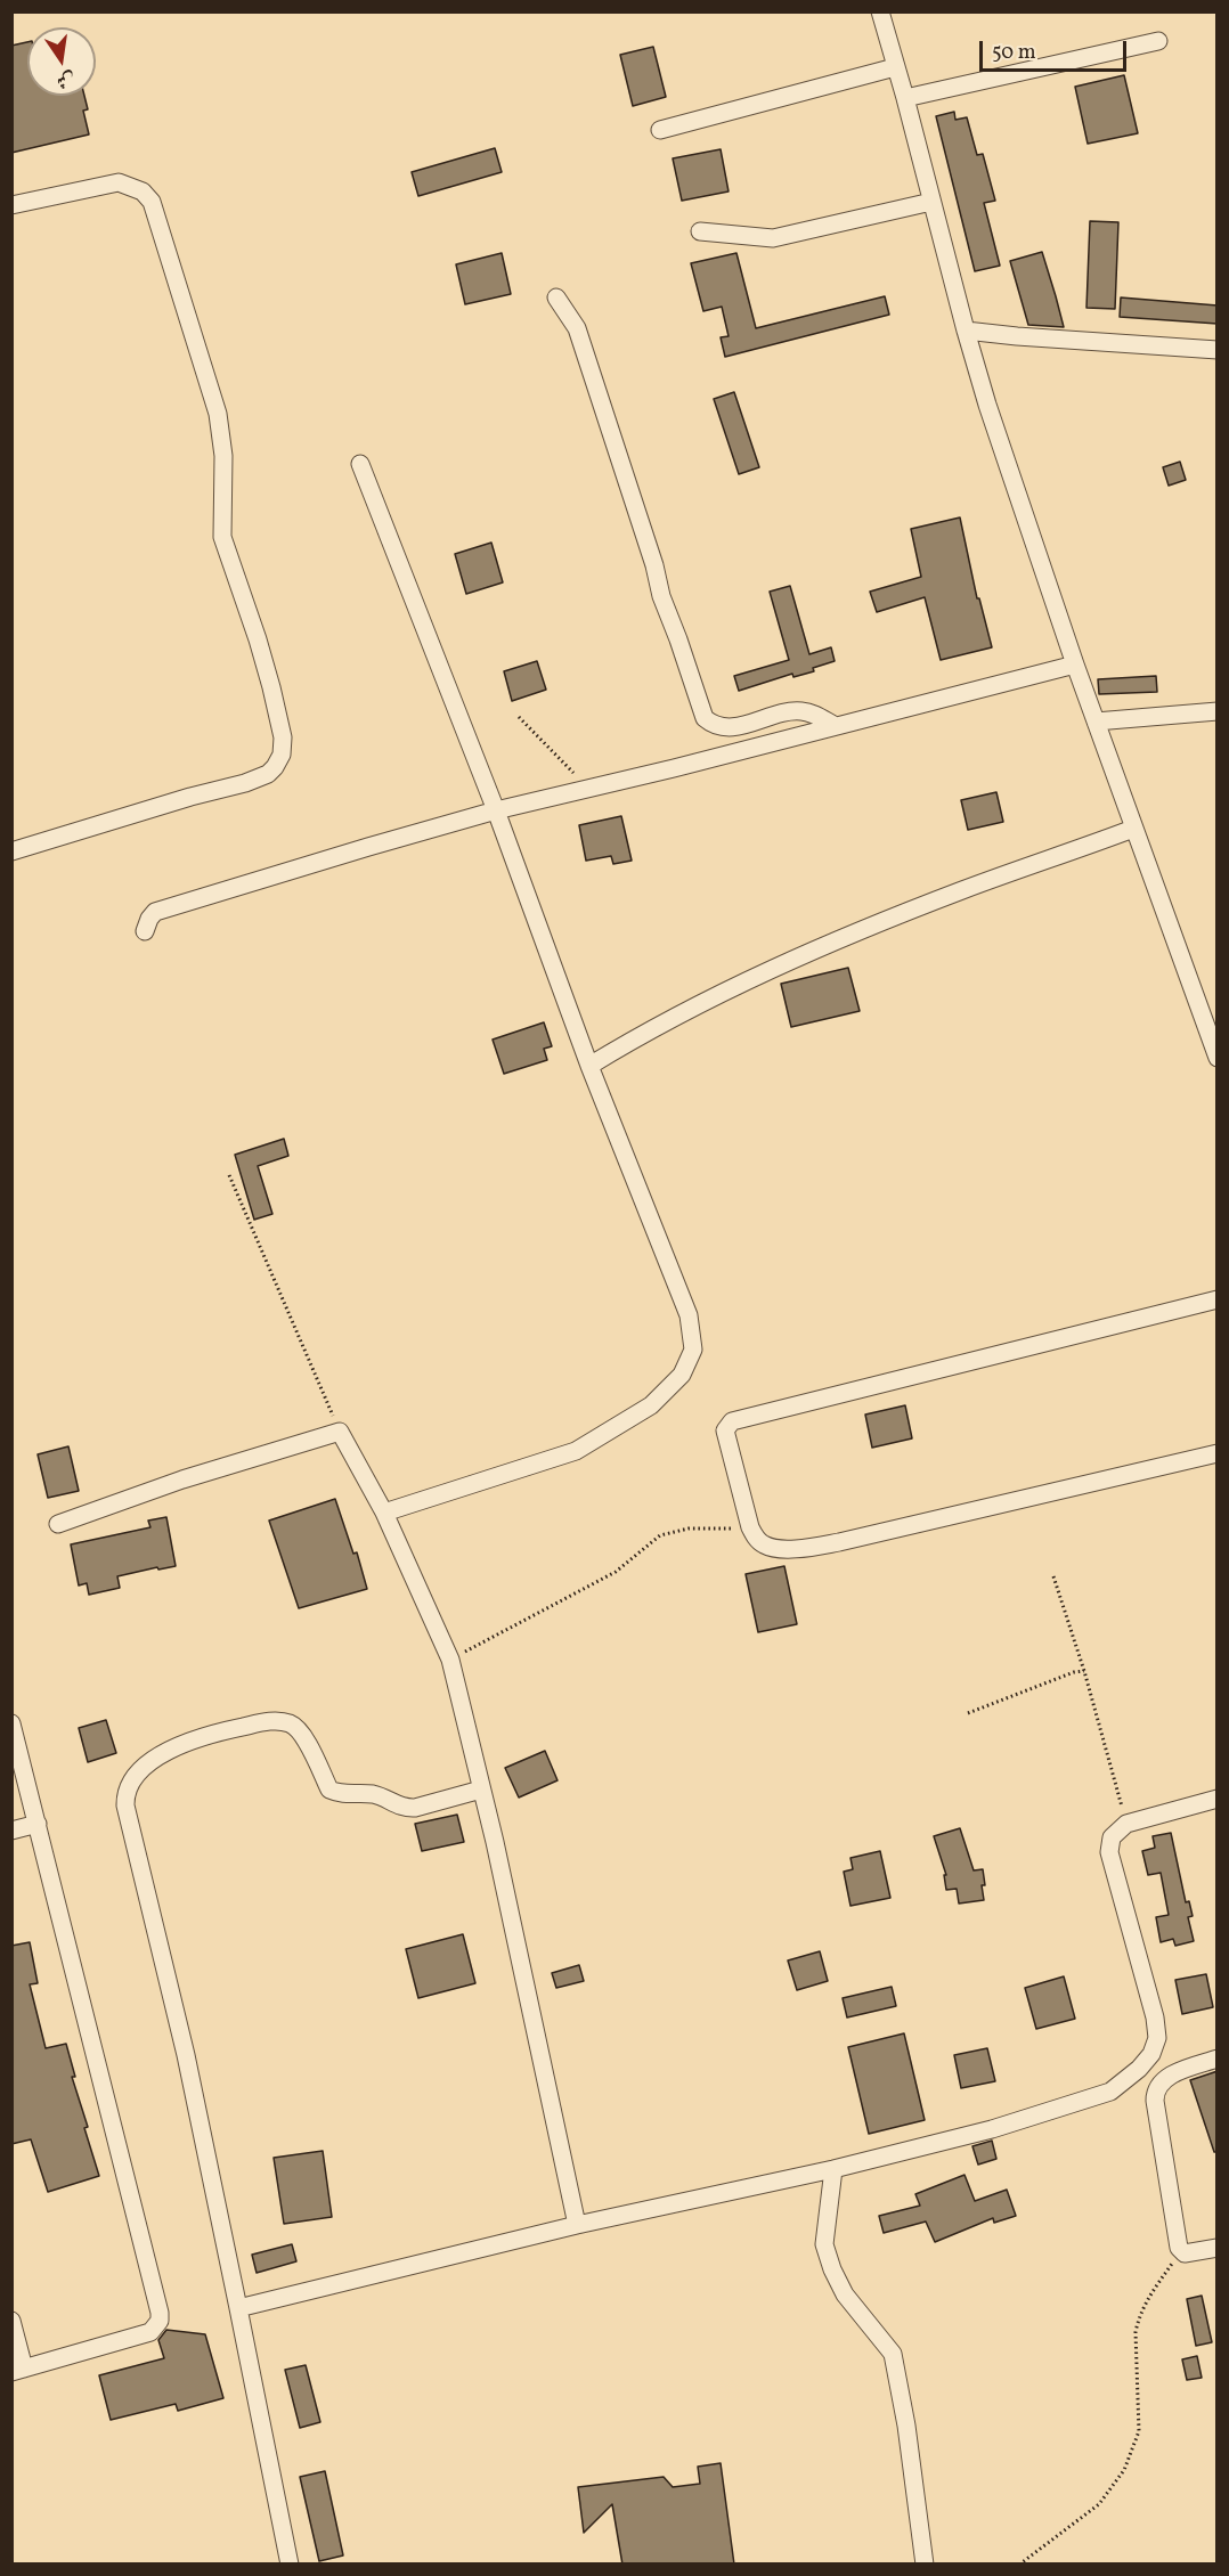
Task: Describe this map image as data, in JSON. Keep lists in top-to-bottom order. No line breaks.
{"scale_bar":"50 m","north":"bottom"}
